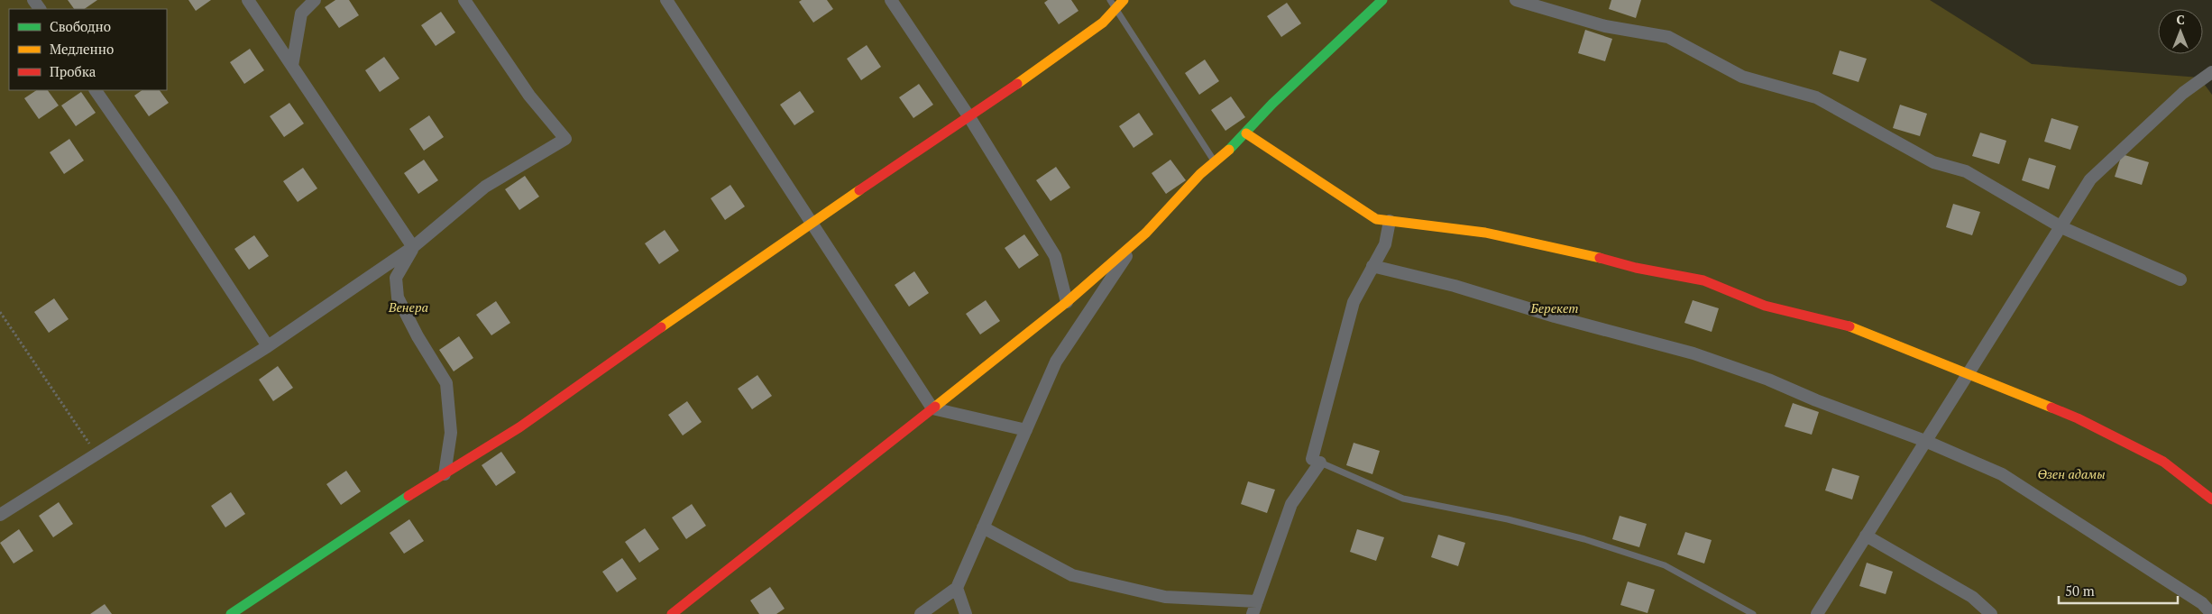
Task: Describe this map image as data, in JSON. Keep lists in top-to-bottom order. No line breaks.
{"parks":["Венера","Берекет","Өзен адамы"],"legend":["Свободно","Медленно","Пробка"],"scale_bar":"50 m","north":"top"}
